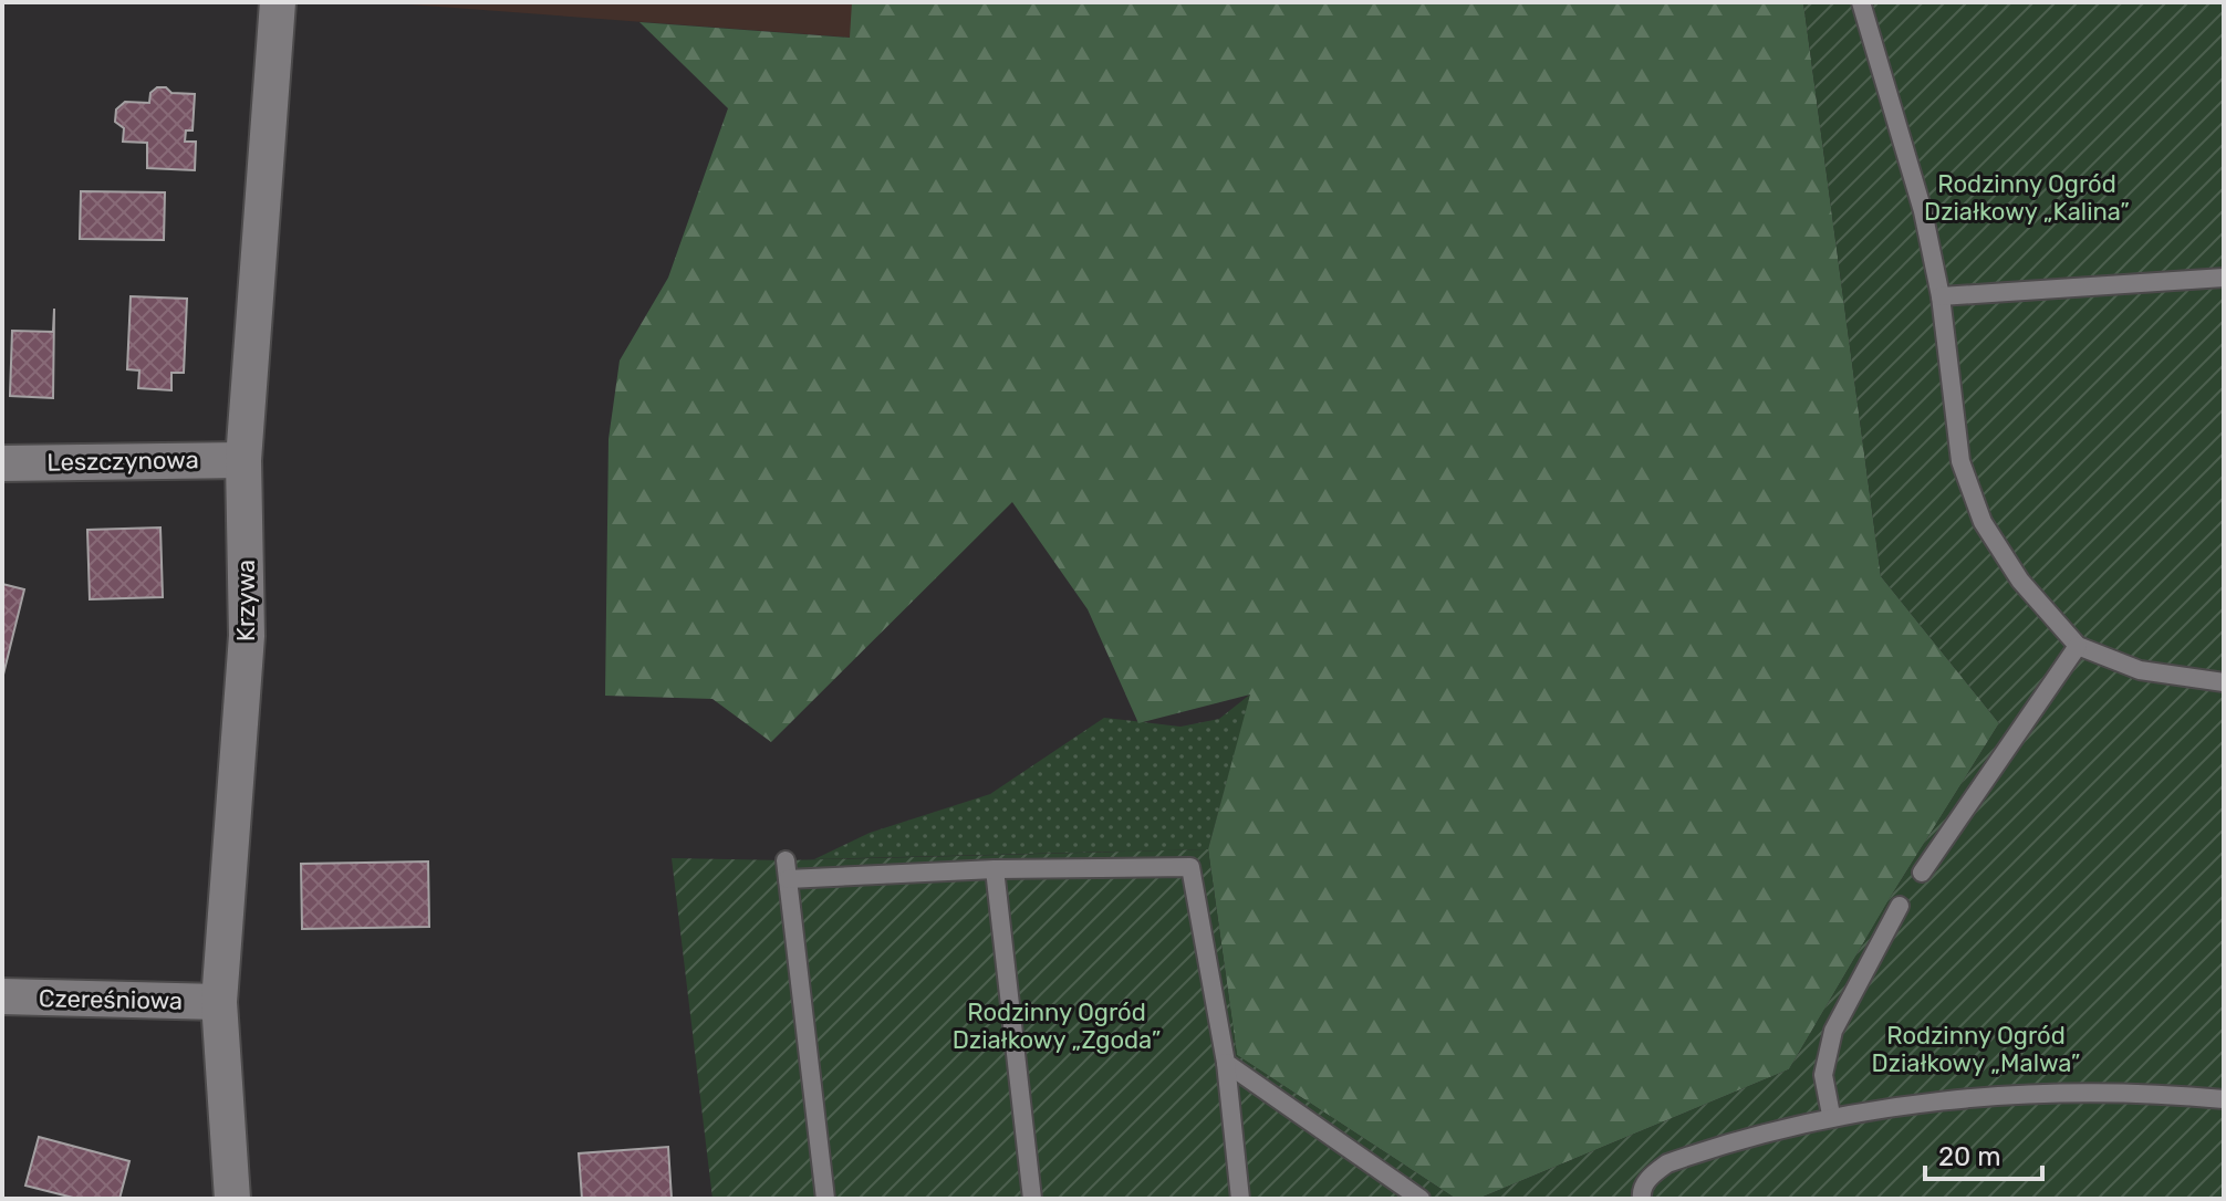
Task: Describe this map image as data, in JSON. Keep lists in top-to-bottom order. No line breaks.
{"streets":{"street":["Leszczynowa","Krzywa","Czereśniowa"]},"crossings":[["Leszczynowa","Krzywa"],["Krzywa","Czereśniowa"]],"parks":["Rodzinny Ogród Działkowy „Kalina”","Rodzinny Ogród Działkowy „Zgoda”","Rodzinny Ogród Działkowy „Malwa”"],"scale_bar":"20 m"}
